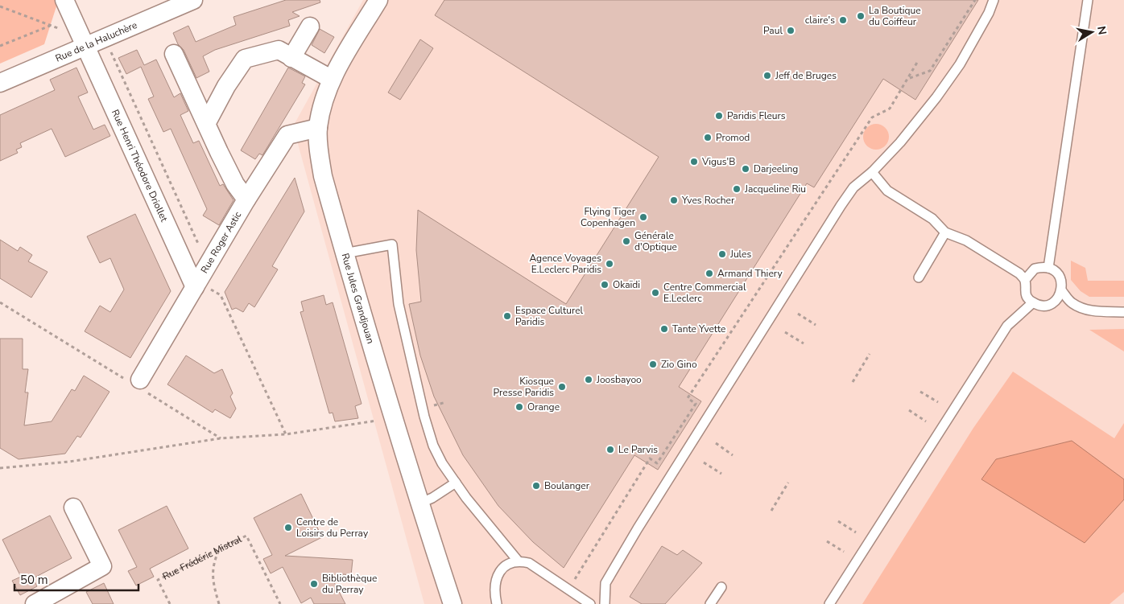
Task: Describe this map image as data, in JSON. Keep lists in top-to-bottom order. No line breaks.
{"streets":{"street":["Rue de la Haluchère","Rue Henri Théodore Driollet","Rue Roger Astic","Rue Jules Grandjouan"],"path":["Rue Frédéric Mistral"]},"crossings":[["Rue de la Haluchère","Rue Henri Théodore Driollet"],["Rue Henri Théodore Driollet","Rue Roger Astic"],["Rue Roger Astic","Rue Jules Grandjouan"]],"places":["La Boutique du Coiffeur","claire's","Paul","Jeff de Bruges","Paridis Fleurs","Promod","Vigus'B","Darjeeling","Jacqueline Riu","Yves Rocher","Flying Tiger Copenhagen","Générale d'Optique","Jules","Agence Voyages E.Leclerc Paridis","Armand Thiery","Okaïdi","Centre Commercial E.Leclerc","Espace Culturel Paridis","Tante Yvette","Zio Gino","Joosbayoo","Kiosque Presse Paridis","Orange","Le Parvis","Boulanger","Centre de Loisirs du Perray","Bibliothèque du Perray"],"scale_bar":"50 m","north":"right"}
